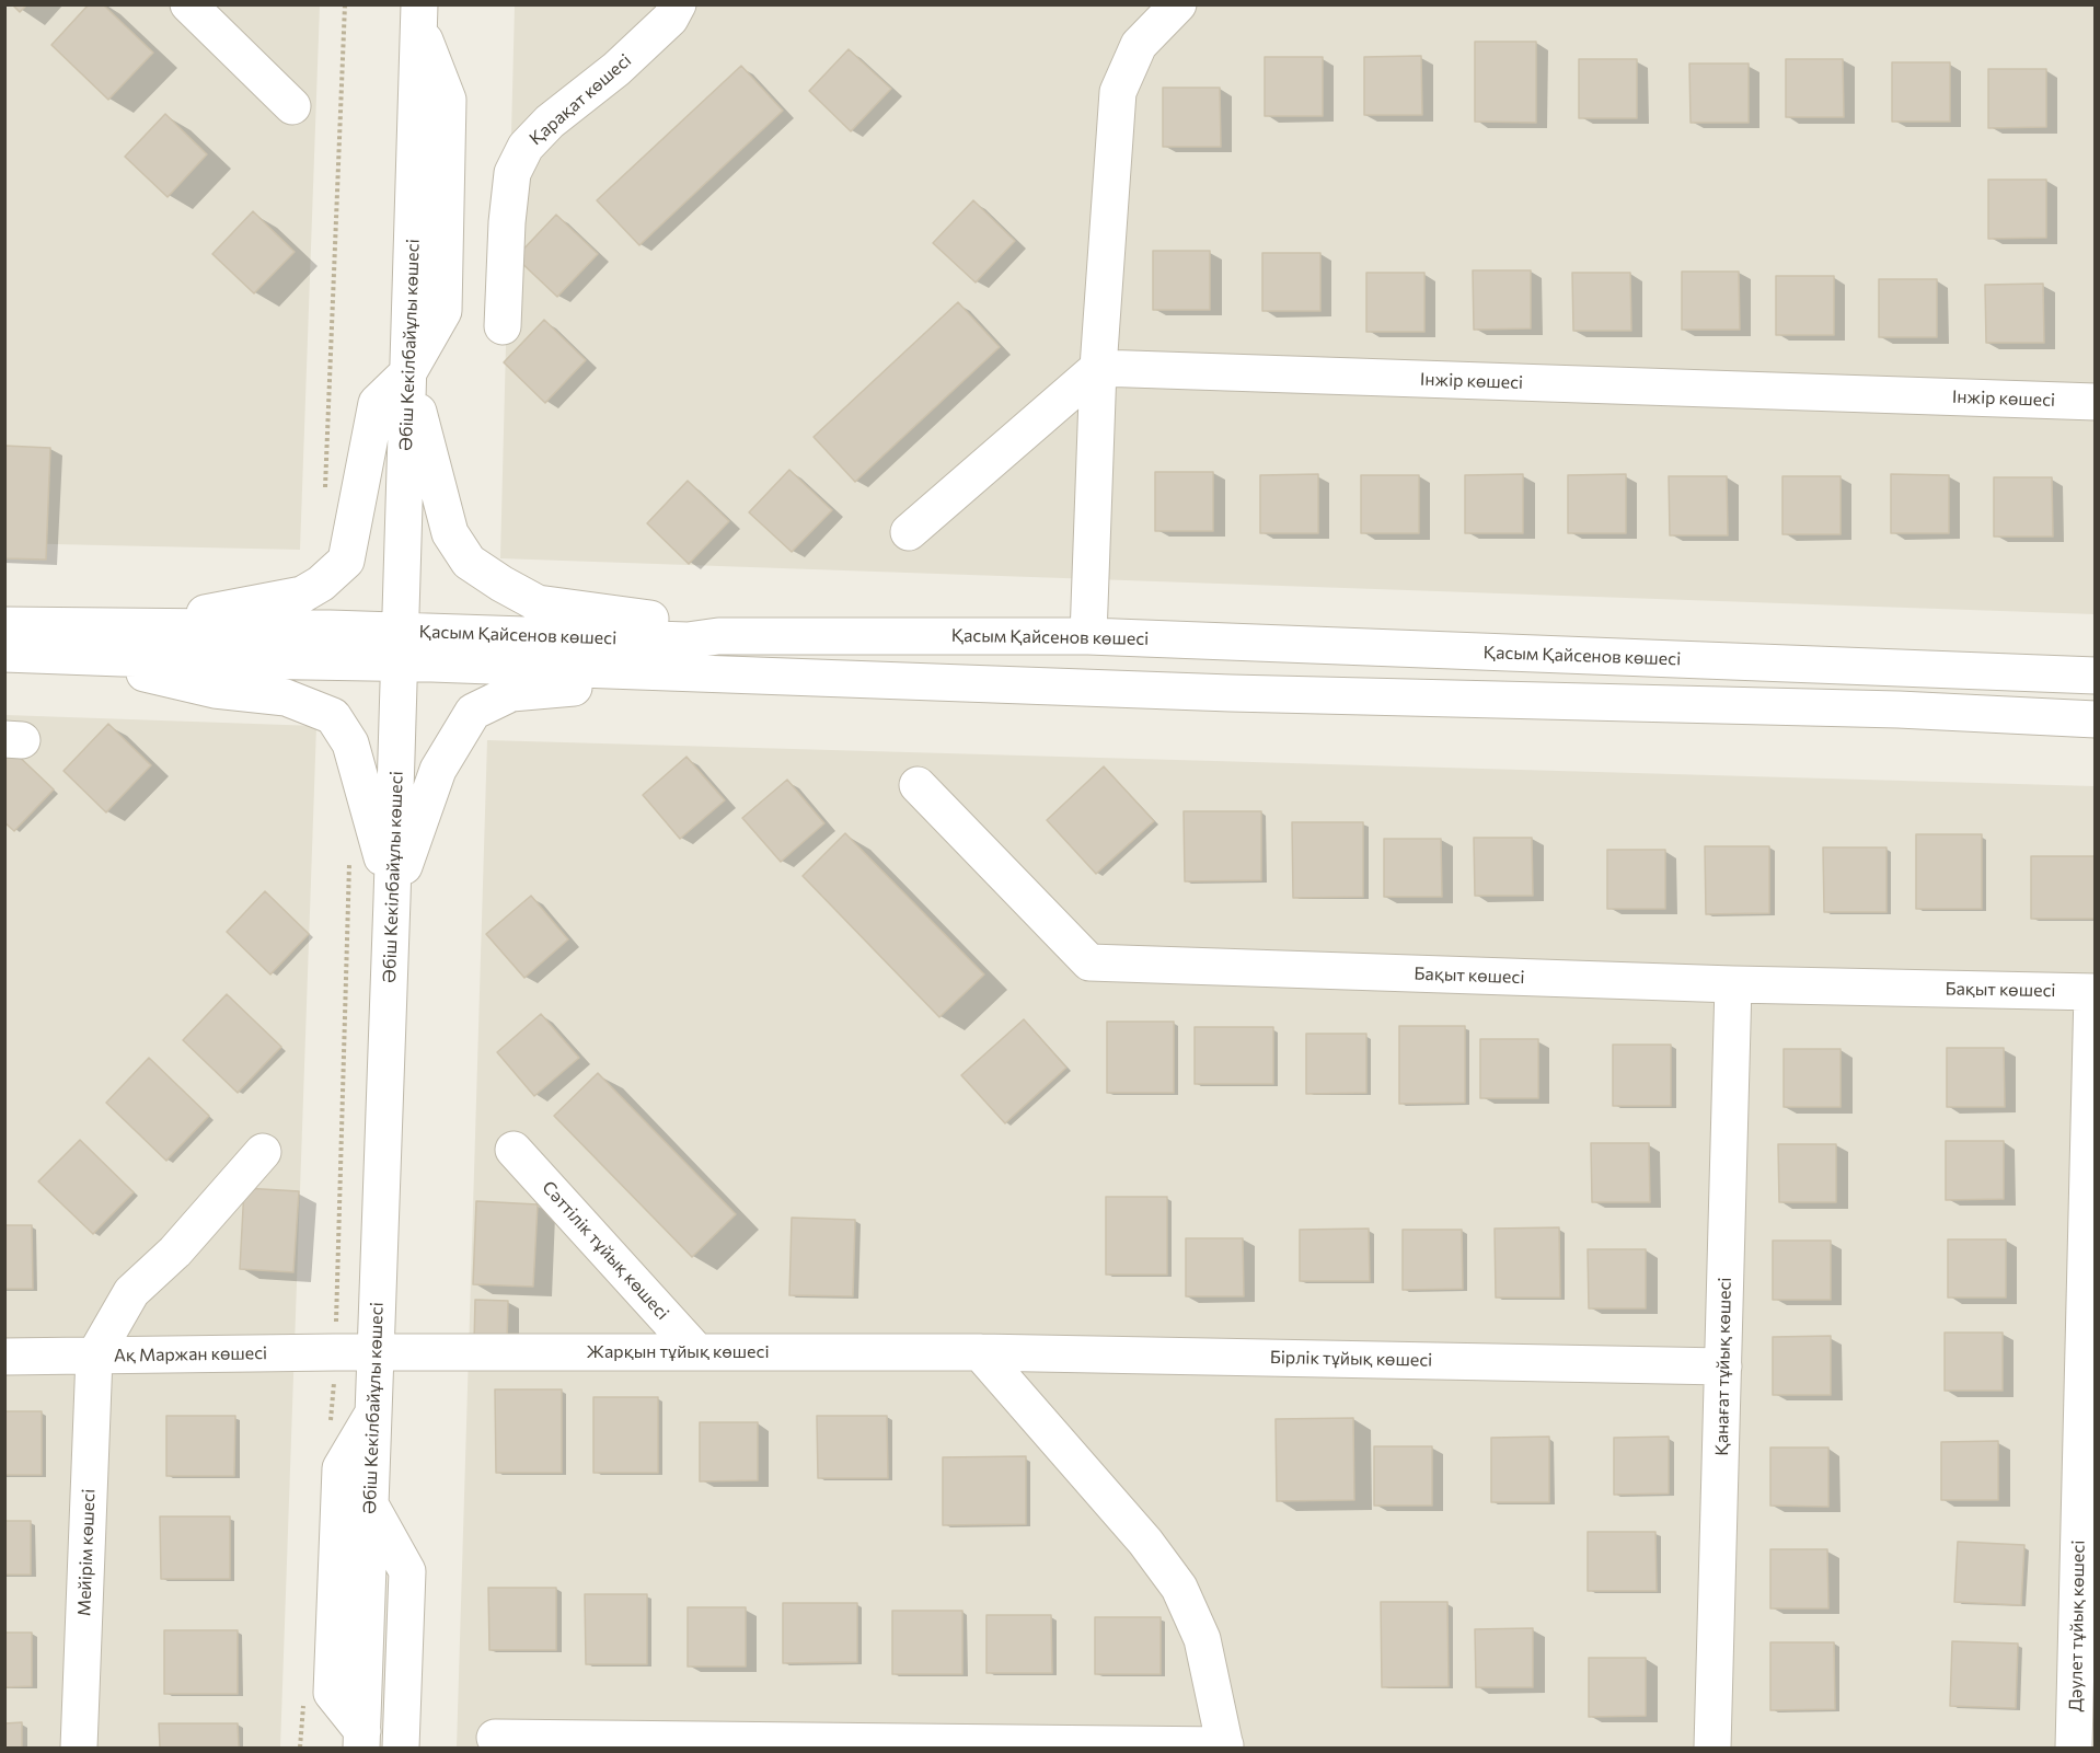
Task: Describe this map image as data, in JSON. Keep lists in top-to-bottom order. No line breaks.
{"streets":{"street":["Қарақат көшесі","Әбіш Кекілбайұлы көшесі","Інжір көшесі","Қасым Қайсенов көшесі","Бақыт көшесі","Сәттілік тұйық көшесі","Жарқын тұйық көшесі","Ақ Маржан көшесі","Бірлік тұйық көшесі","Қанағат тұйық көшесі","Мейірім көшесі","Дәулет тұйық көшесі"]},"crossings":[["Әбіш Кекілбайұлы көшесі","Қасым Қайсенов көшесі"],["Әбіш Кекілбайұлы көшесі","Жарқын тұйық көшесі"],["Әбіш Кекілбайұлы көшесі","Ақ Маржан көшесі"],["Бақыт көшесі","Қанағат тұйық көшесі"],["Бақыт көшесі","Дәулет тұйық көшесі"],["Сәттілік тұйық көшесі","Жарқын тұйық көшесі"],["Жарқын тұйық көшесі","Ақ Маржан көшесі"],["Жарқын тұйық көшесі","Бірлік тұйық көшесі"],["Ақ Маржан көшесі","Мейірім көшесі"],["Бірлік тұйық көшесі","Қанағат тұйық көшесі"]]}
